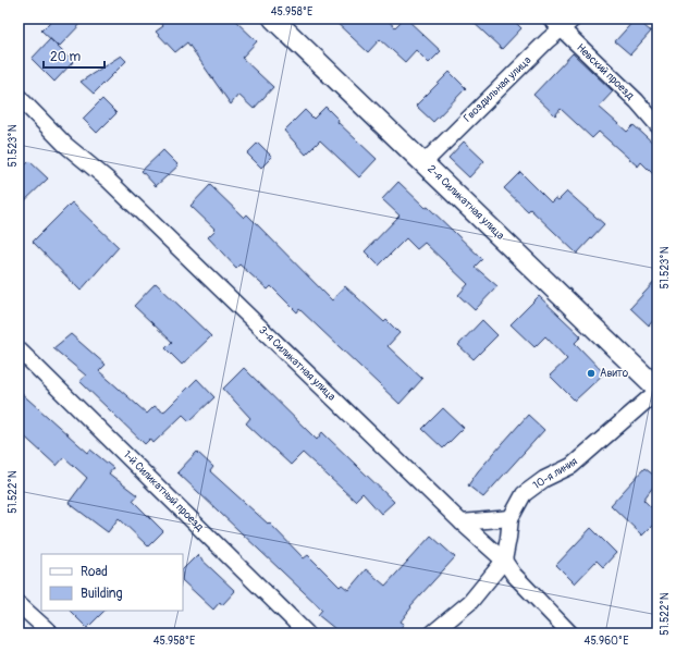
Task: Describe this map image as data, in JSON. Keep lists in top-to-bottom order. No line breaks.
{"streets":{"street":["Невский проезд","Гвоздильная улица","2-я Силикатная улица","3-я Силикатная улица","10-я линия","1-й Силикатный проезд"]},"crossings":[["Невский проезд","Гвоздильная улица"],["Гвоздильная улица","2-я Силикатная улица"],["2-я Силикатная улица","10-я линия"],["3-я Силикатная улица","10-я линия"]],"places":["Авито"],"legend":["Road","Building"],"scale_bar":"20 m","coordinates":["45.958°E","51.523°N","51.522°N","45.960°E"]}
